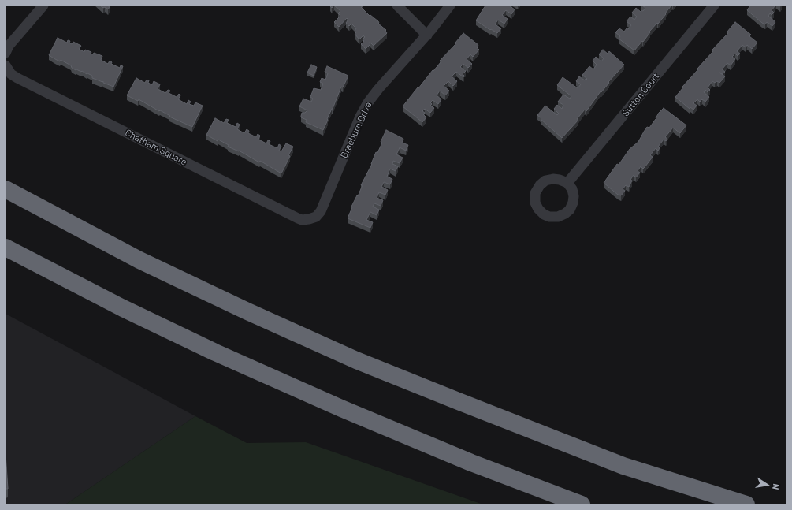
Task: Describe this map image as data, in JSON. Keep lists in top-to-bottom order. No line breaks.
{"streets":{"street":["Sutton Court","Braeburn Drive","Chatham Square"]},"crossings":[["Braeburn Drive","Chatham Square"]],"north":"right"}
